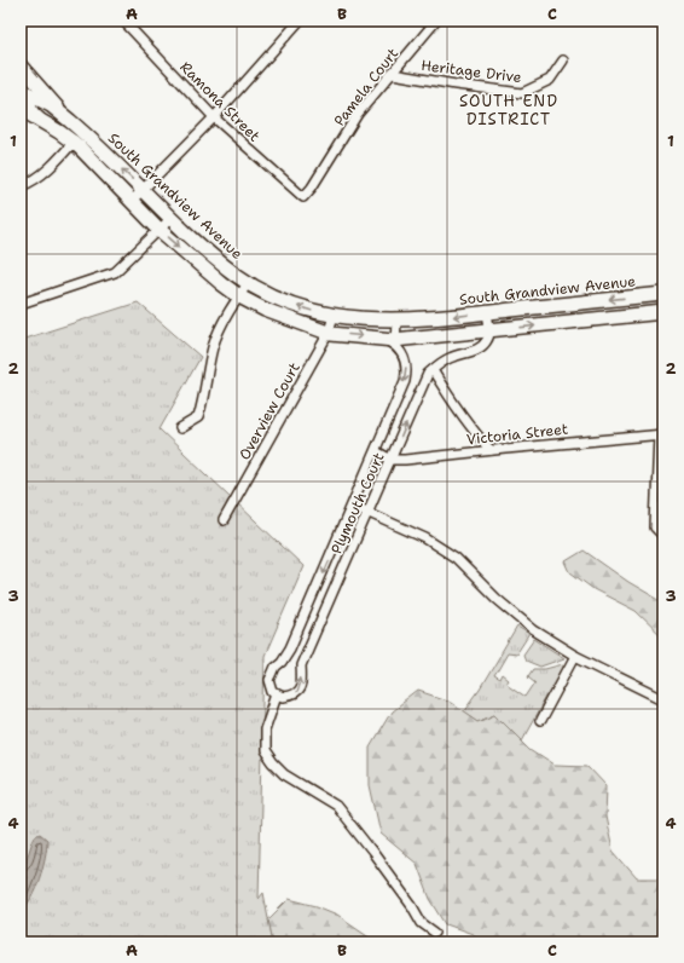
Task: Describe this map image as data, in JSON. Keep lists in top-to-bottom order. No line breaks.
{"streets":{"main road":["South Grandview Avenue"],"street":["Heritage Drive","Pamela Court","Ramona Street","Overview Court","Victoria Street","Plymouth Court"]},"crossings":[["Heritage Drive","Pamela Court"],["Pamela Court","Ramona Street"],["South Grandview Avenue","Overview Court"],["Victoria Street","Plymouth Court"]],"districts":["SOUTH END DISTRICT"],"grid":{"columns":["A","B","C"],"rows":["1","2","3","4"]}}
